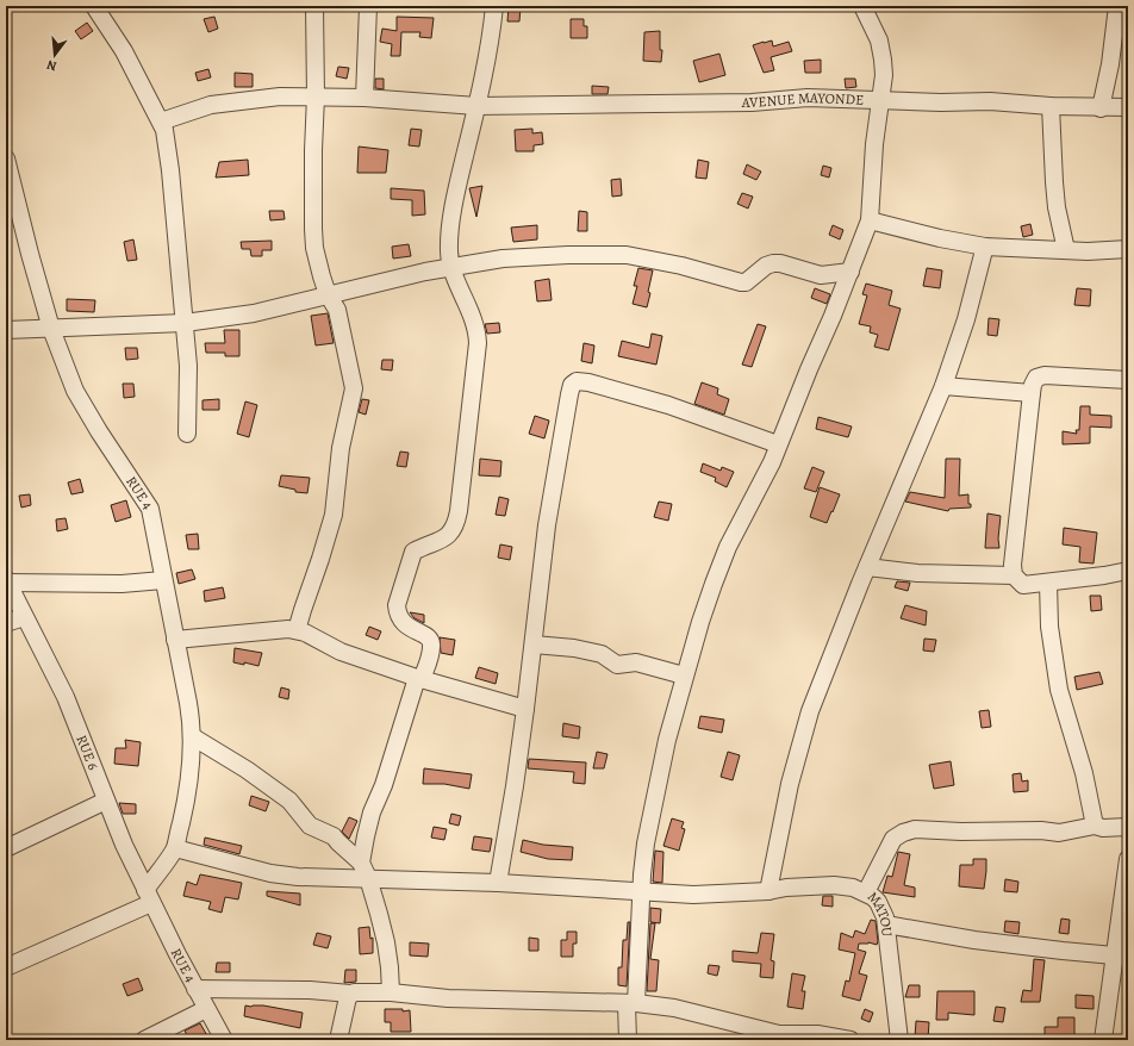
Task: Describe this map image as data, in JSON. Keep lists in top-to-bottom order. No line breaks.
{"streets":{"street":["AVENUE MAYONDE","RUE 4","RUE 6","MATOU"]},"crossings":[["RUE 4","RUE 6"],["RUE 4","MATOU"]],"north":"bottom"}
